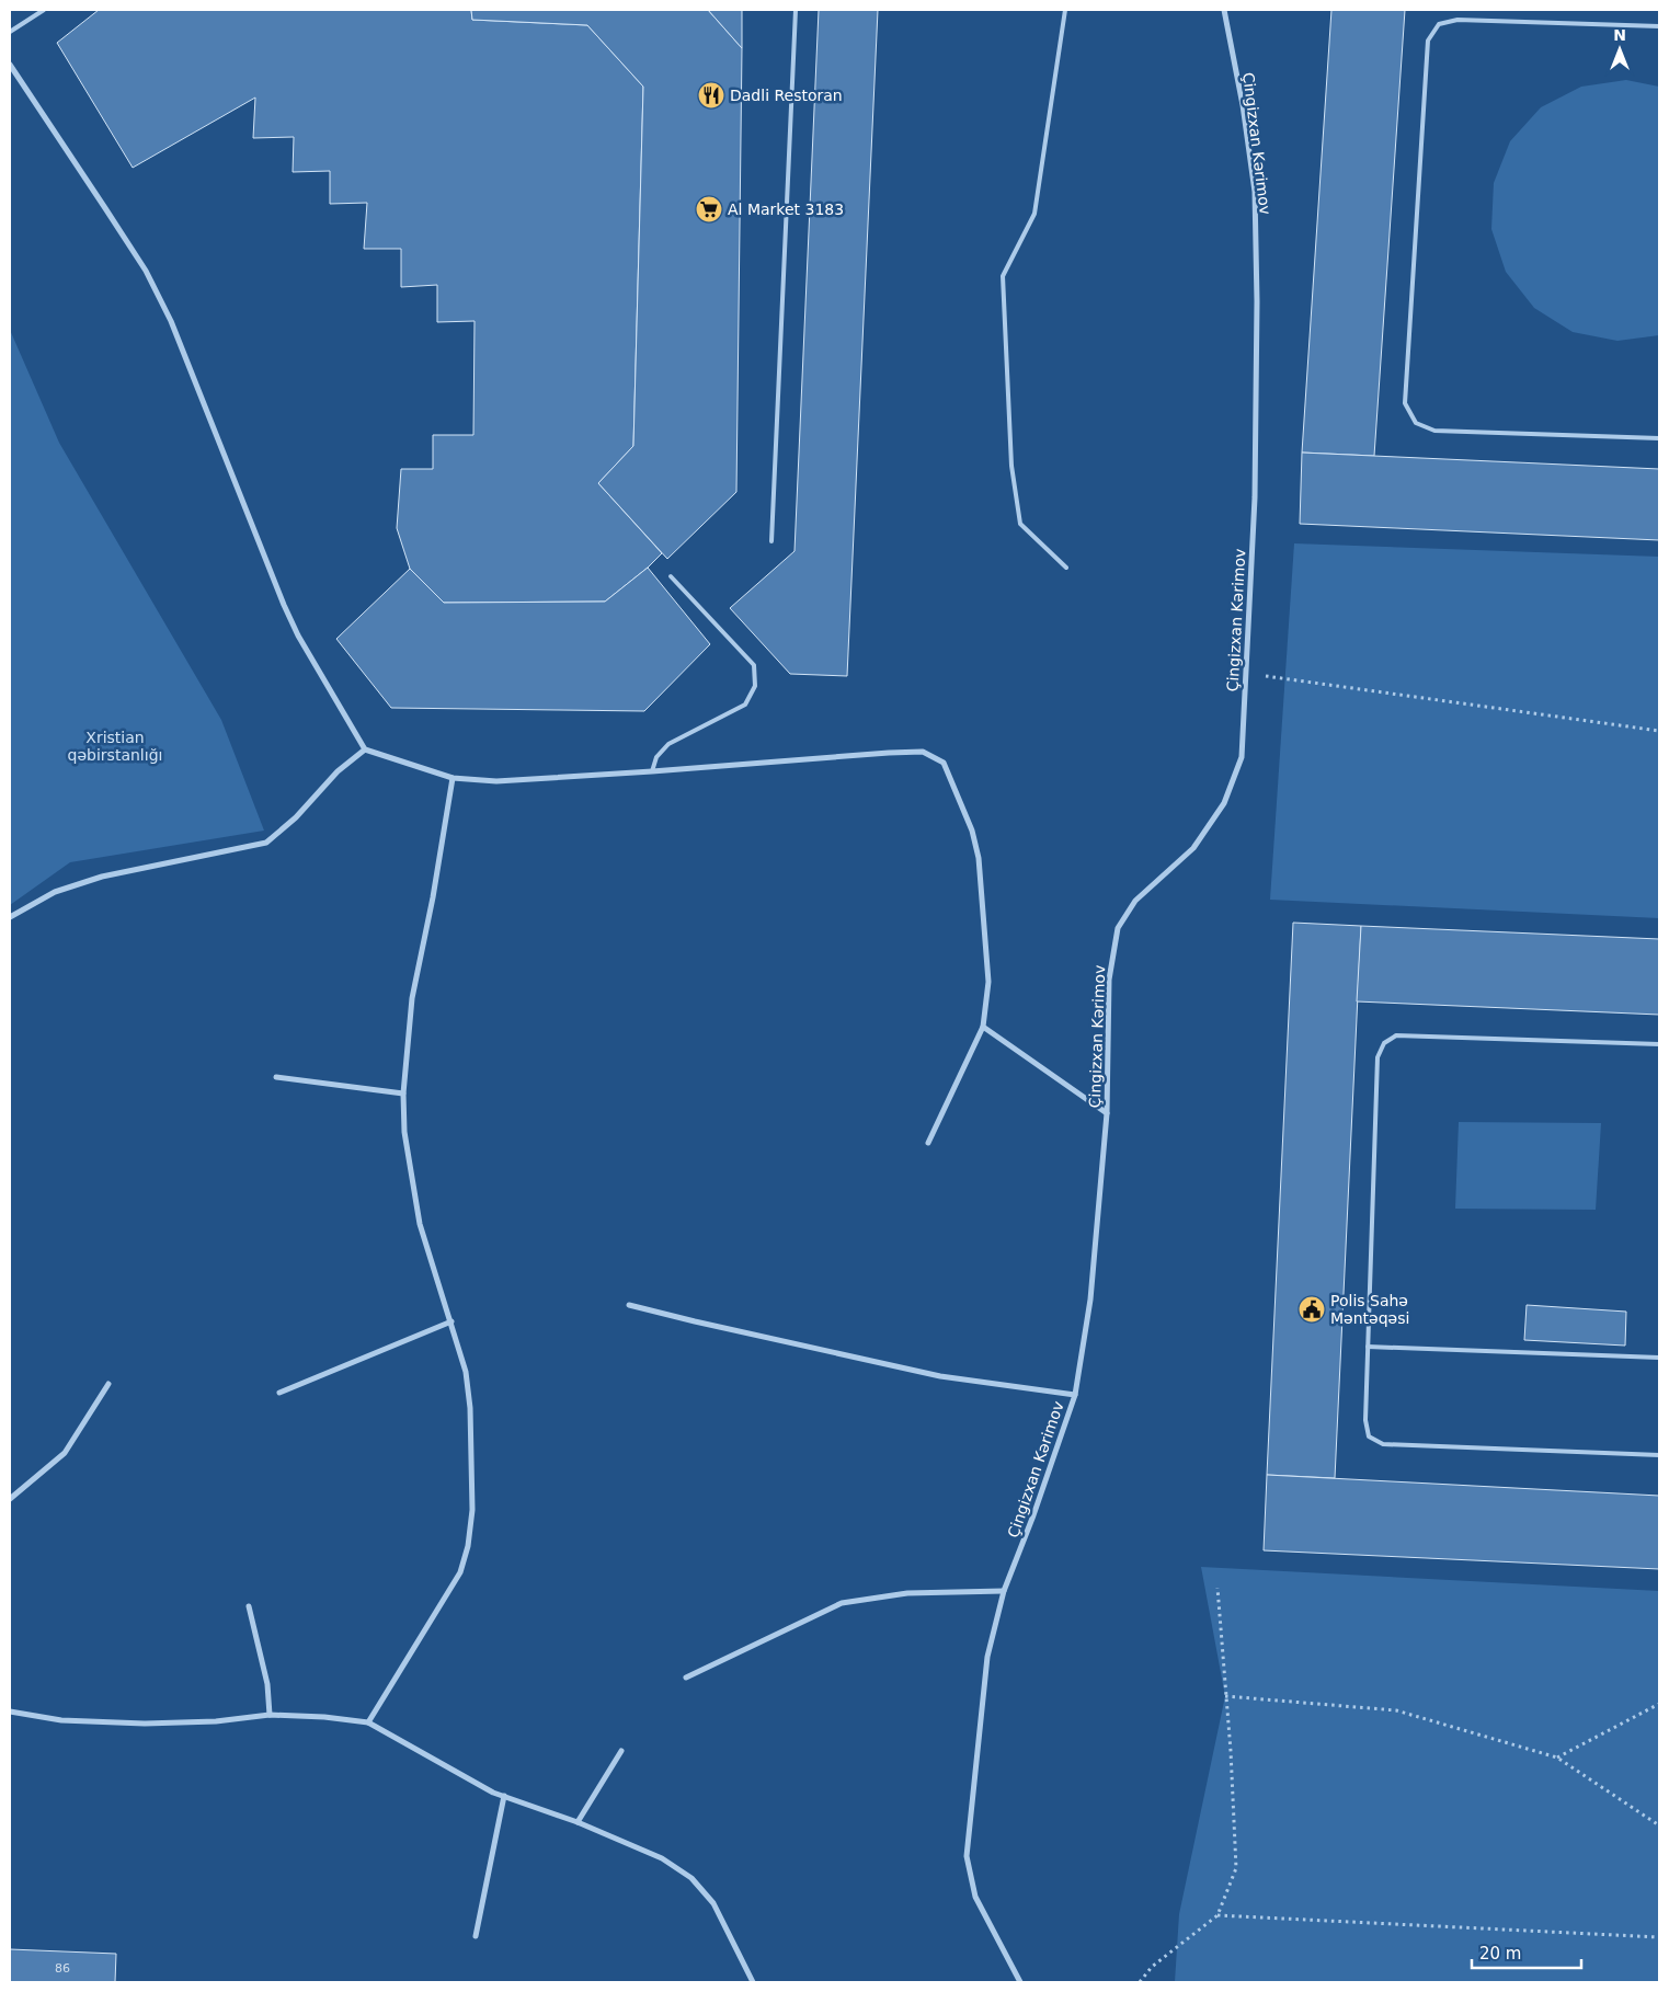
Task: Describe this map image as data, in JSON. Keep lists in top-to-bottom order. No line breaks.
{"streets":{"street":["Çingizxan Kərimov"]},"parks":["Xristian qəbirstanlığı"],"places":{"restaurant":["Dadli Restoran"],"supermarket":["Al Market 3183"],"public building":["Polis Sahə Məntəqəsi"]},"house_numbers":["86"],"scale_bar":"20 m","north":"top"}
